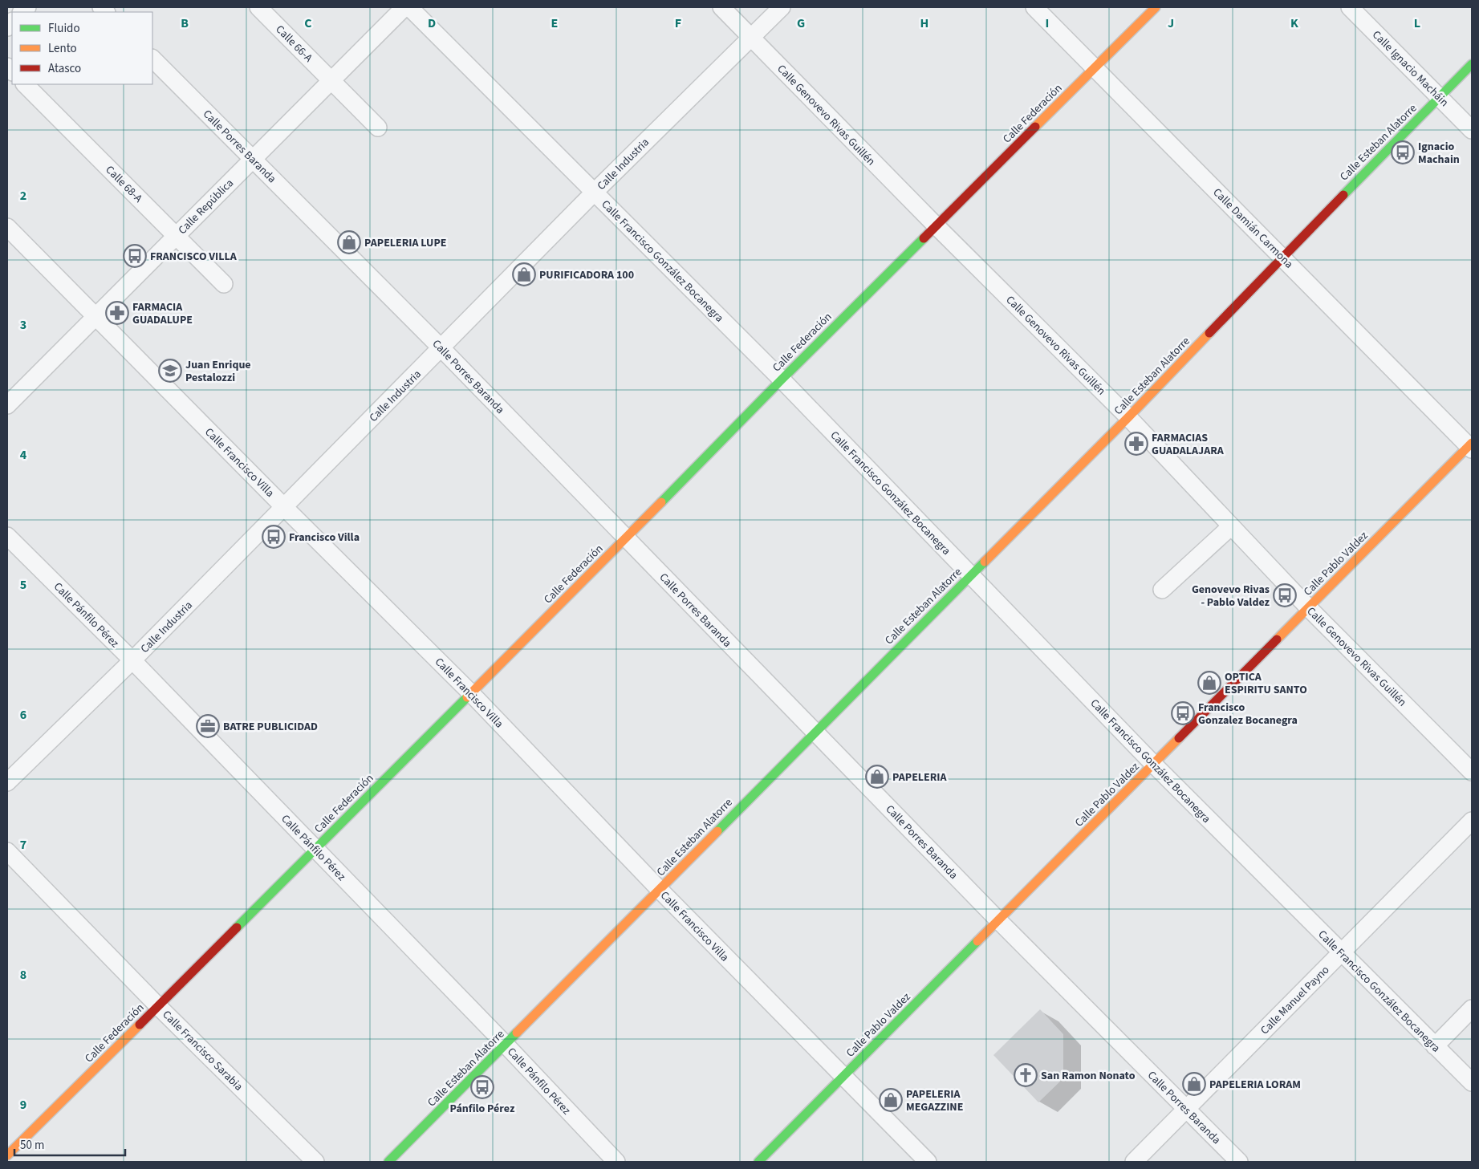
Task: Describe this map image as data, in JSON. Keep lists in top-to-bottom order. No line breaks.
{"streets":{"street":["Calle 66-A","Calle Ignacio Macháin","Calle Federación","Calle Genovevo Rivas Guillén","Calle Esteban Alatorre","Calle Porres Baranda","Calle Industria","Calle 68-A","Calle República","Calle Damián Carmona","Calle Francisco González Bocanegra","Calle Francisco Villa","Calle Pablo Valdez","Calle Pánfilo Pérez","Calle Manuel Payno","Calle Francisco Sarabia"]},"crossings":[["Calle 66-A","Calle República"],["Calle Ignacio Macháin","Calle Esteban Alatorre"],["Calle Federación","Calle Genovevo Rivas Guillén"],["Calle Federación","Calle Porres Baranda"],["Calle Federación","Calle Damián Carmona"],["Calle Federación","Calle Francisco González Bocanegra"],["Calle Federación","Calle Francisco Villa"],["Calle Federación","Calle Pánfilo Pérez"],["Calle Federación","Calle Francisco Sarabia"],["Calle Genovevo Rivas Guillén","Calle Esteban Alatorre"],["Calle Genovevo Rivas Guillén","Calle Industria"],["Calle Genovevo Rivas Guillén","Calle Pablo Valdez"],["Calle Esteban Alatorre","Calle Porres Baranda"],["Calle Esteban Alatorre","Calle Damián Carmona"],["Calle Esteban Alatorre","Calle Francisco González Bocanegra"],["Calle Esteban Alatorre","Calle Francisco Villa"],["Calle Esteban Alatorre","Calle Pánfilo Pérez"],["Calle Porres Baranda","Calle Industria"],["Calle Porres Baranda","Calle República"],["Calle Porres Baranda","Calle Pablo Valdez"],["Calle Porres Baranda","Calle Manuel Payno"],["Calle Industria","Calle Francisco González Bocanegra"],["Calle Industria","Calle Francisco Villa"],["Calle Industria","Calle Pánfilo Pérez"],["Calle 68-A","Calle República"],["Calle República","Calle Francisco Villa"],["Calle Damián Carmona","Calle Pablo Valdez"],["Calle Francisco González Bocanegra","Calle Pablo Valdez"],["Calle Francisco González Bocanegra","Calle Manuel Payno"],["Calle Francisco Villa","Calle Pablo Valdez"]],"places":{"bus stop":["Ignacio Machain","FRANCISCO VILLA","Francisco Villa","Genovevo Rivas - Pablo Valdez","Francisco Gonzalez Bocanegra","Pánfilo Pérez"],"shop":["PAPELERIA LUPE","PURIFICADORA 100","OPTICA ESPIRITU SANTO","PAPELERIA","PAPELERIA LORAM","PAPELERIA MEGAZZINE"],"pharmacy":["FARMACIA GUADALUPE","FARMACIAS GUADALAJARA"],"school or university":["Juan Enrique Pestalozzi"],"office":["BATRE PUBLICIDAD"],"church":["San Ramon Nonato"]},"legend":["Fluido","Lento","Atasco"],"scale_bar":"50 m","grid":{"columns":["B","C","D","E","F","G","H","I","J","K","L"],"rows":["2","3","4","5","6","7","8","9"]}}
